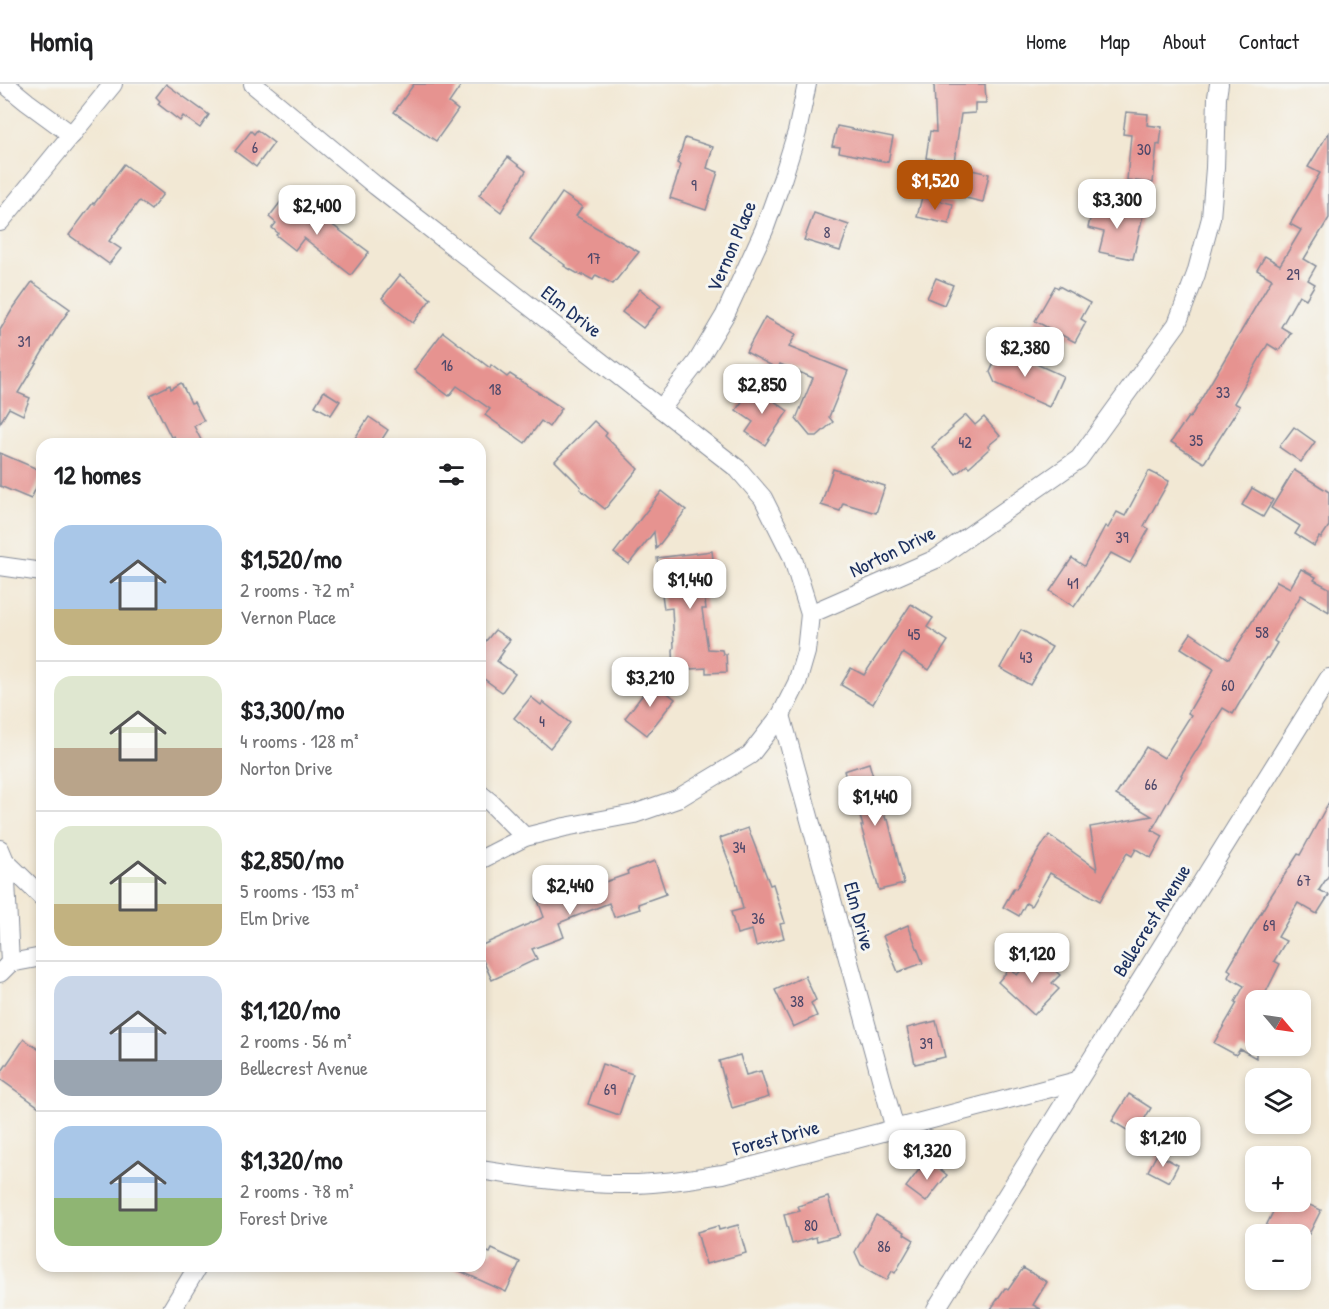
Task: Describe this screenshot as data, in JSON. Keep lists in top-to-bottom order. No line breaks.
{"streets":{"street":["Vernon Place","Elm Drive","Norton Drive","Bellecrest Avenue","Forest Drive"]},"crossings":[["Vernon Place","Elm Drive"],["Elm Drive","Norton Drive"],["Elm Drive","Forest Drive"],["Bellecrest Avenue","Forest Drive"]],"house_numbers":["6","30","9","8","17","29","31","16","18","33","35","42","39","41","58","45","43","60","4","66","34","67","36","69","38","39","69","80","86"],"north":"bottom right","page":{"header":"Homiq","nav":["Home","Map","About","Contact"],"price":["$1,520","$3,300","$2,400","$2,380","$2,850","$1,440","$3,210","$1,440","$2,440","$1,120","$1,210","$1,320"],"heading":"12 homes","list":[{"name":"$1,520/mo","note":"2 rooms · 72 m² · Vernon Place"},{"name":"$3,300/mo","note":"4 rooms · 128 m² · Norton Drive"},{"name":"$2,850/mo","note":"5 rooms · 153 m² · Elm Drive"},{"name":"$1,120/mo","note":"2 rooms · 56 m² · Bellecrest Avenue"},{"name":"$1,320/mo","note":"2 rooms · 78 m² · Forest Drive"}],"map_buttons":["+","−"]}}
